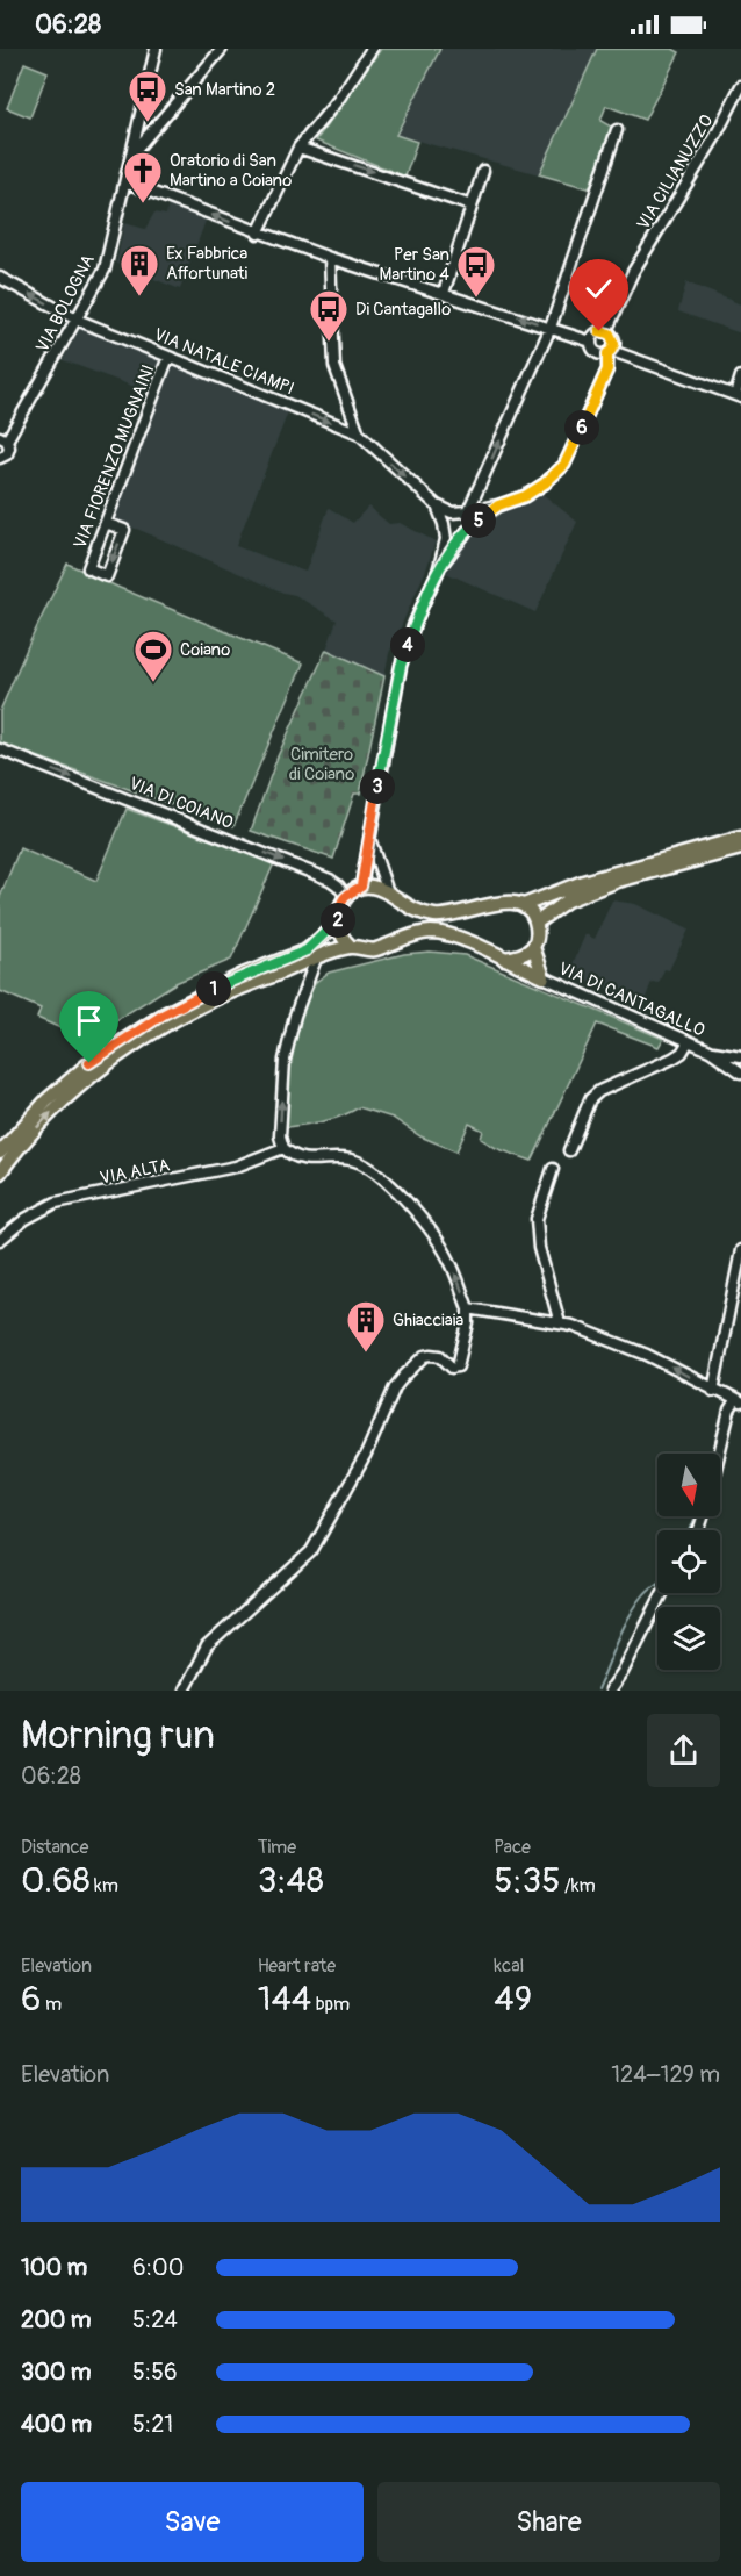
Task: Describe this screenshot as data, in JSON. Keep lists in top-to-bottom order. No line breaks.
{"streets":{"street":["VIA CILIANUZZO","VIA BOLOGNA","VIA NATALE CIAMPI","VIA FIORENZO MUGNAINI","VIA DI COIANO","VIA DI CANTAGALLO","VIA ALTA"]},"crossings":[["VIA BOLOGNA","VIA NATALE CIAMPI"],["VIA NATALE CIAMPI","VIA FIORENZO MUGNAINI"]],"one_way":["VIA DI COIANO"],"parks":["Cimitero di Coiano"],"places":{"bus stop":["San Martino 2","Per San Martino 4","Di Cantagallo"],"church":["Oratorio di San Martino a Coiano"],"building":["Ex Fabbrica Affortunati","Ghiacciaia"],"sports":["Coiano"]},"north":"bottom","page":{"status":"06:28","pins":["6","5","4","3","2","1"],"heading":["Morning run","06:28"],"stats":[["Distance","0.68 km"],["Time","3:48"],["Pace","5:35 /km"],["Elevation","6 m"],["Heart rate","144 bpm"],["kcal","49"]],"chart":["Elevation","124–129 m"],"list":[{"name":"100 m","note":"6:00"},{"name":"200 m","note":"5:24"},{"name":"300 m","note":"5:56"},{"name":"400 m","note":"5:21"}],"buttons":["Save","Share"]}}
